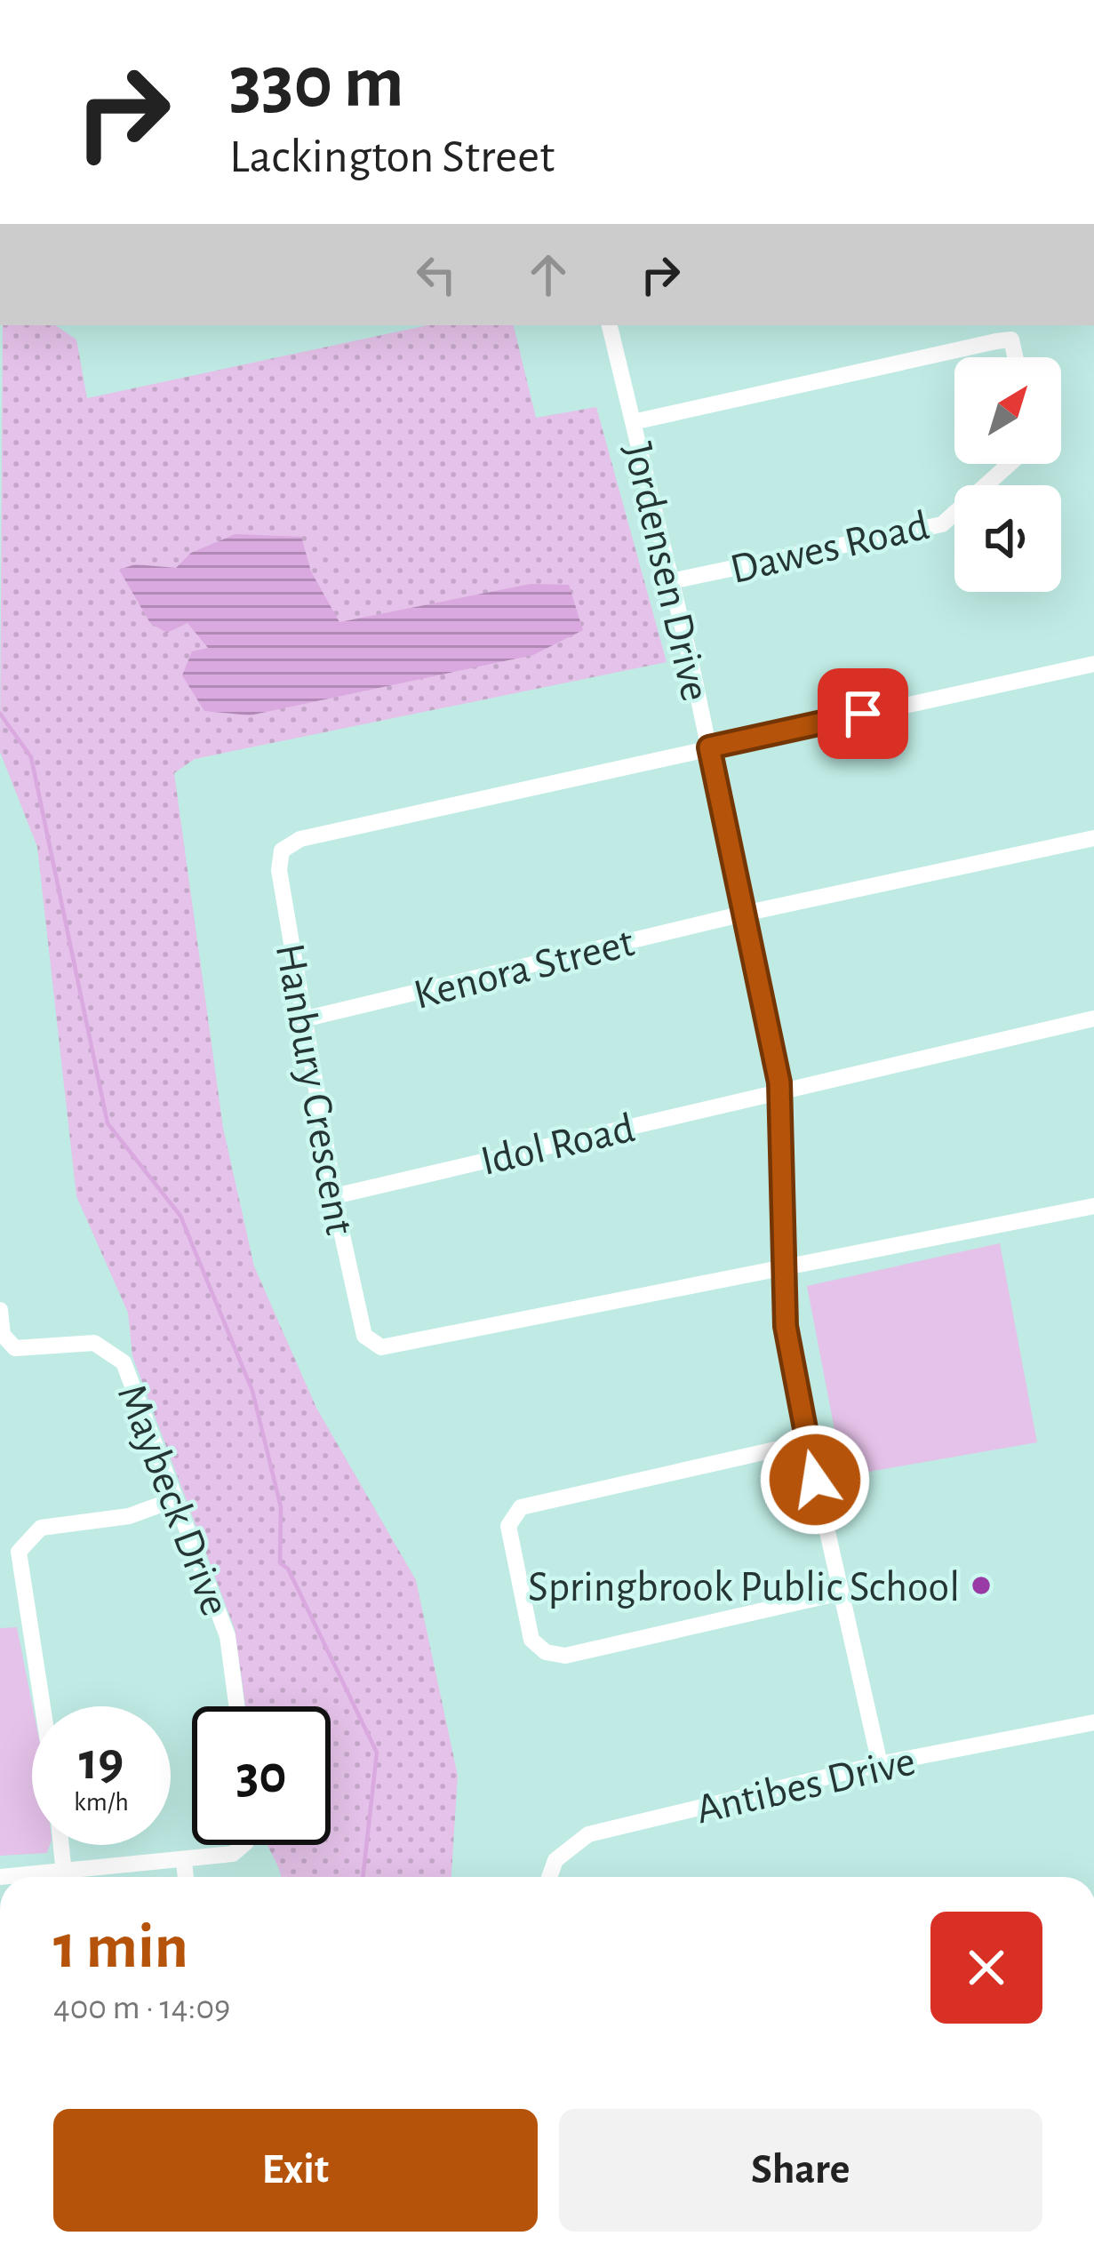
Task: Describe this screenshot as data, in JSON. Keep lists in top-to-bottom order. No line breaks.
{"streets":{"street":["Dawes Road","Jordensen Drive","Kenora Street","Hanbury Crescent","Idol Road","Maybeck Drive","Antibes Drive"]},"crossings":[["Dawes Road","Jordensen Drive"],["Jordensen Drive","Kenora Street"],["Jordensen Drive","Hanbury Crescent"],["Jordensen Drive","Idol Road"],["Jordensen Drive","Antibes Drive"],["Kenora Street","Hanbury Crescent"],["Hanbury Crescent","Idol Road"]],"places":["Springbrook Public School"],"north":"top right","page":{"turn":["330 m","Lackington Street"],"speed":"19 km/h","limit":"30","heading":["1 min","400 m · 14:09"],"buttons":["Exit","Share"]}}
